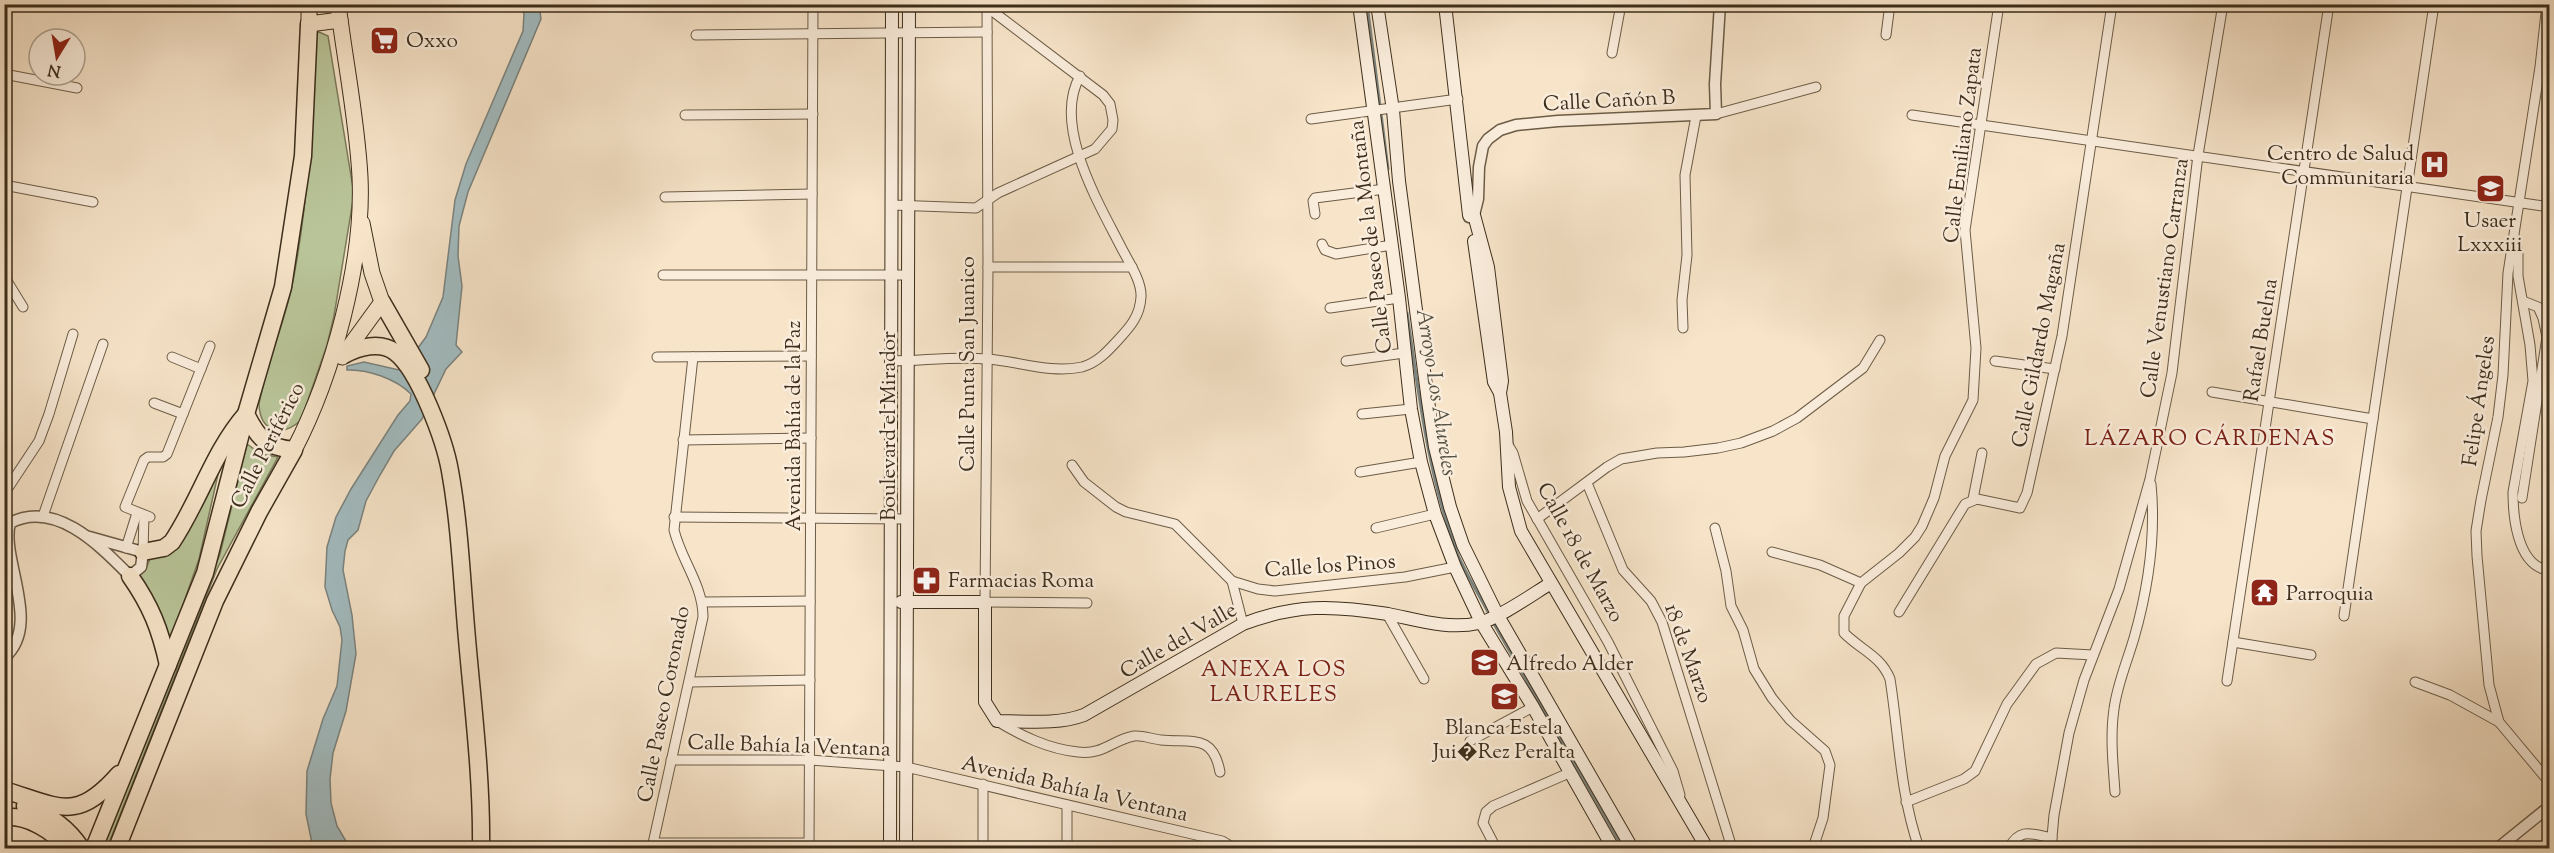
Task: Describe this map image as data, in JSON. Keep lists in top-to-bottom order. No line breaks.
{"streets":{"highway":["Calle Periférico"],"main road":["Calle Paseo de la Montaña","Calle Punta San Juanico","Boulevard el Mirador","Calle 18 de Marzo","Calle del Valle"],"street":["Calle Cañón B","Calle Emiliano Zapata","Calle Venustiano Carranza","Rafael Buelna","Calle Gildardo Magaña","Felipe Ángeles","Avenida Bahía de la Paz","Calle los Pinos","18 de Marzo","Calle Paseo Coronado","Calle Bahía la Ventana","Avenida Bahía la Ventana"]},"crossings":[["Calle Cañón B","Calle 18 de Marzo"],["Calle Paseo de la Montaña","Calle los Pinos"],["Calle Paseo de la Montaña","Calle del Valle"],["Calle Punta San Juanico","Calle del Valle"],["Avenida Bahía de la Paz","Calle Bahía la Ventana"],["Boulevard el Mirador","Calle Bahía la Ventana"],["Boulevard el Mirador","Avenida Bahía la Ventana"],["Calle 18 de Marzo","Calle del Valle"],["Calle Paseo Coronado","Calle Bahía la Ventana"],["Calle Bahía la Ventana","Avenida Bahía la Ventana"]],"districts":["LÁZARO CÁRDENAS","ANEXA LOS LAURELES"],"water":["Arroyo Los Alureles"],"places":{"supermarket":["Oxxo"],"hospital":["Centro de Salud Communitaria"],"school or university":["Usaer Lxxxiii","Alfredo Alder","Blanca Estela Jui�Rez Peralta"],"pharmacy":["Farmacias Roma"],"temple":["Parroquia"]},"north":"bottom"}
